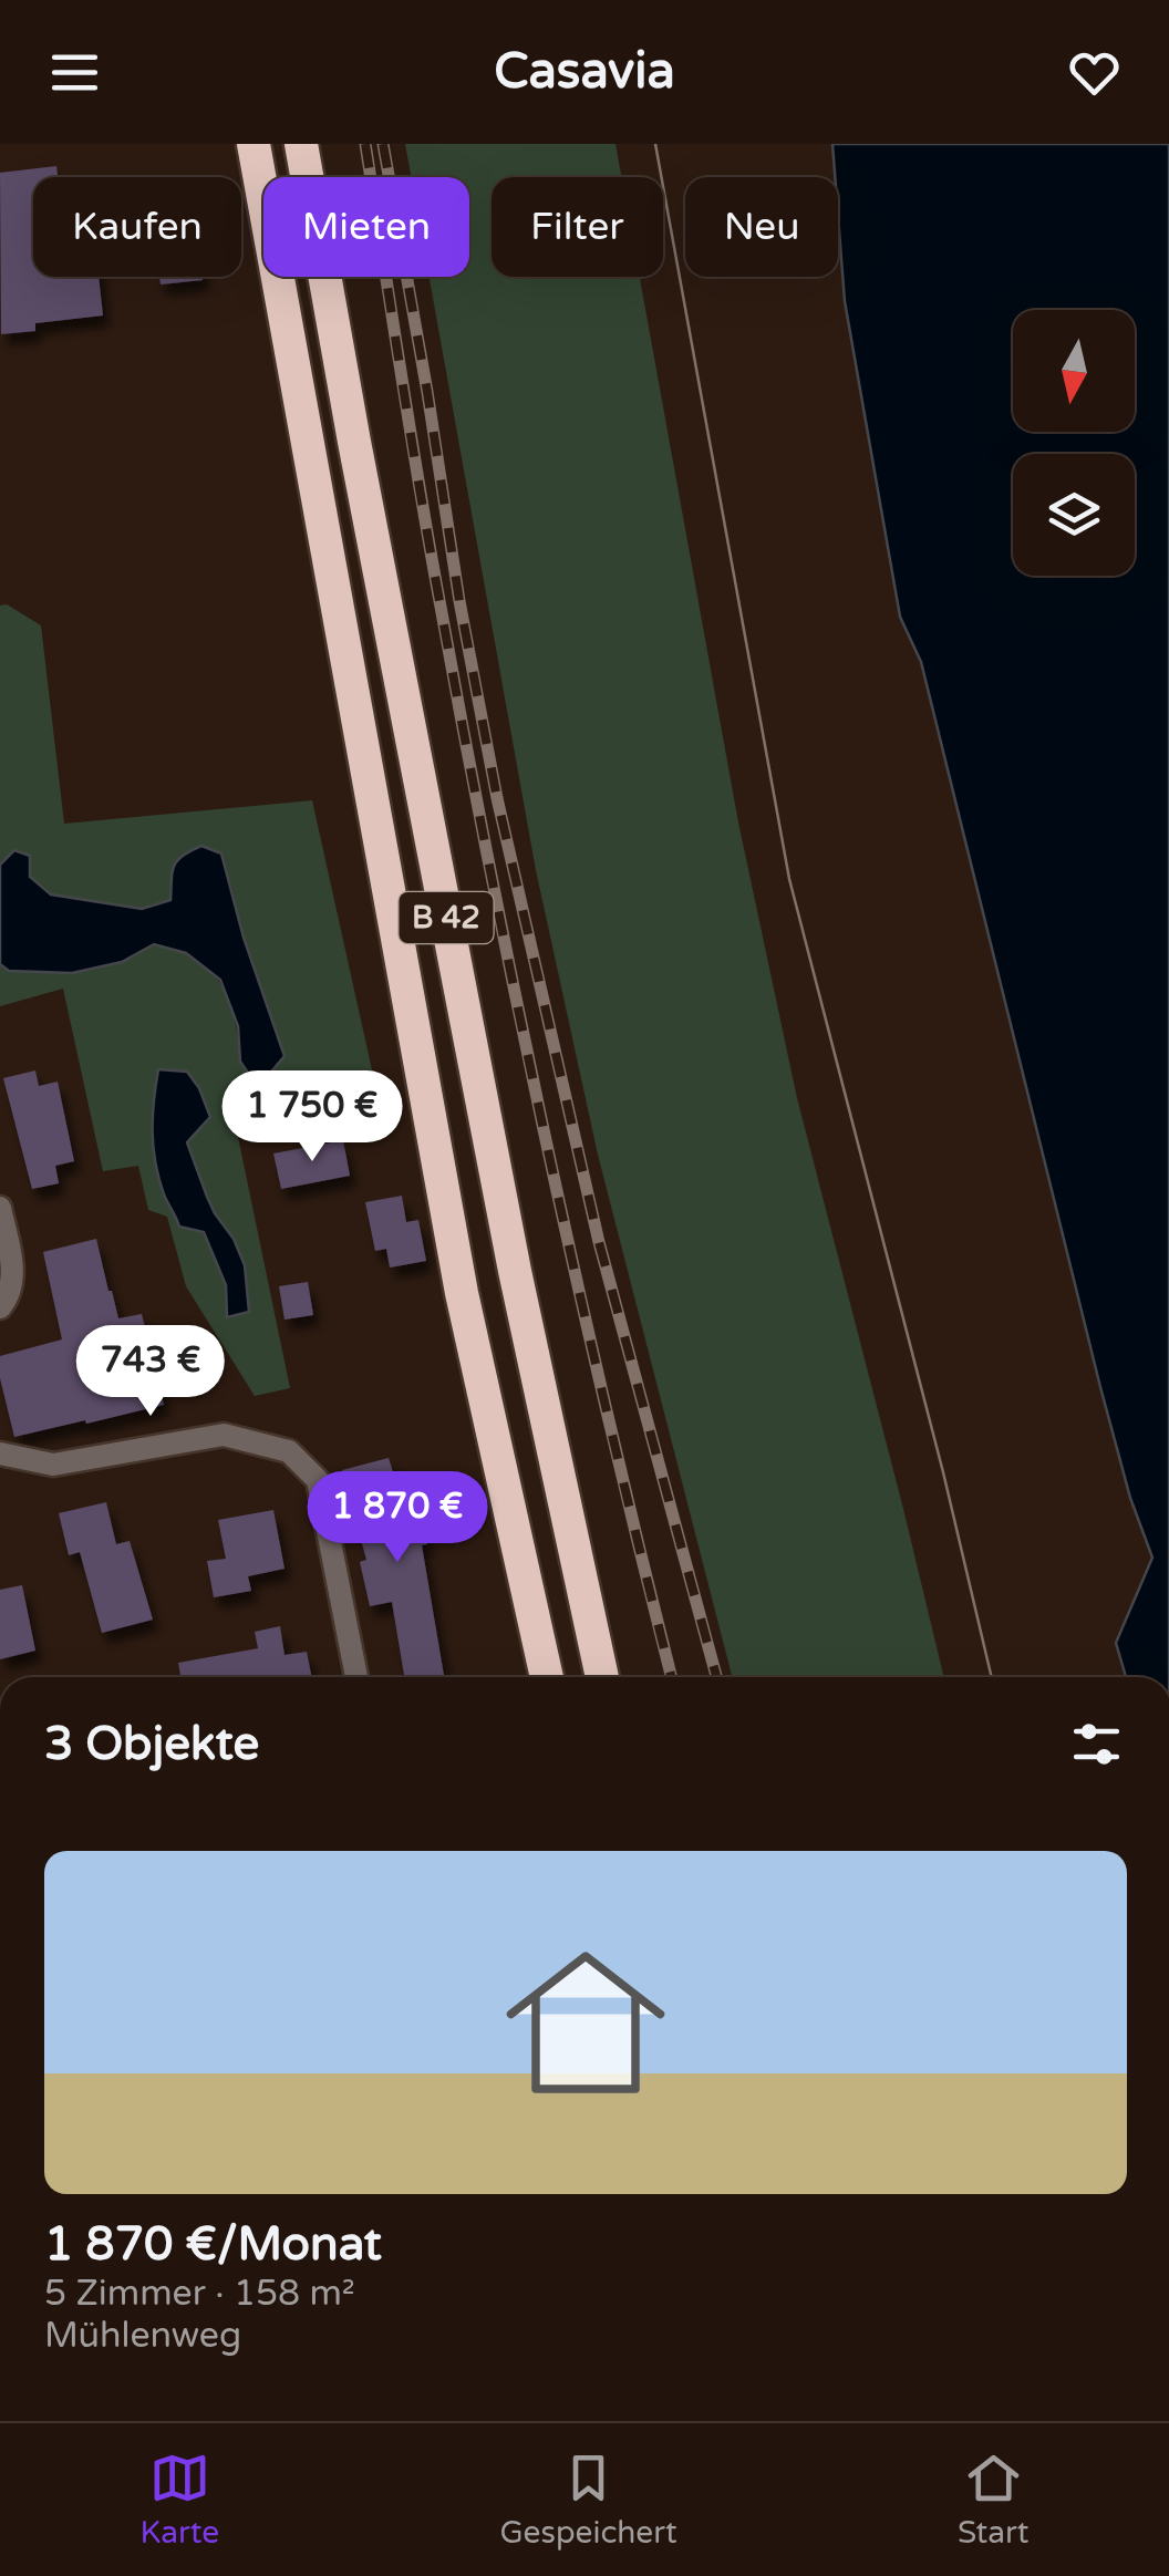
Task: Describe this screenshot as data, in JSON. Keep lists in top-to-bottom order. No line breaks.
{"streets":{"highway":["B 42"]},"north":"bottom","page":{"header":"Casavia","chip":["Kaufen","Mieten","Filter","Neu"],"price":["1 750 €","743 €","1 870 €"],"heading":"3 Objekte","list":[{"name":"1 870 €/Monat","note":"5 Zimmer · 158 m² · Mühlenweg"}],"tabs":["Karte","Gespeichert","Start"]}}
